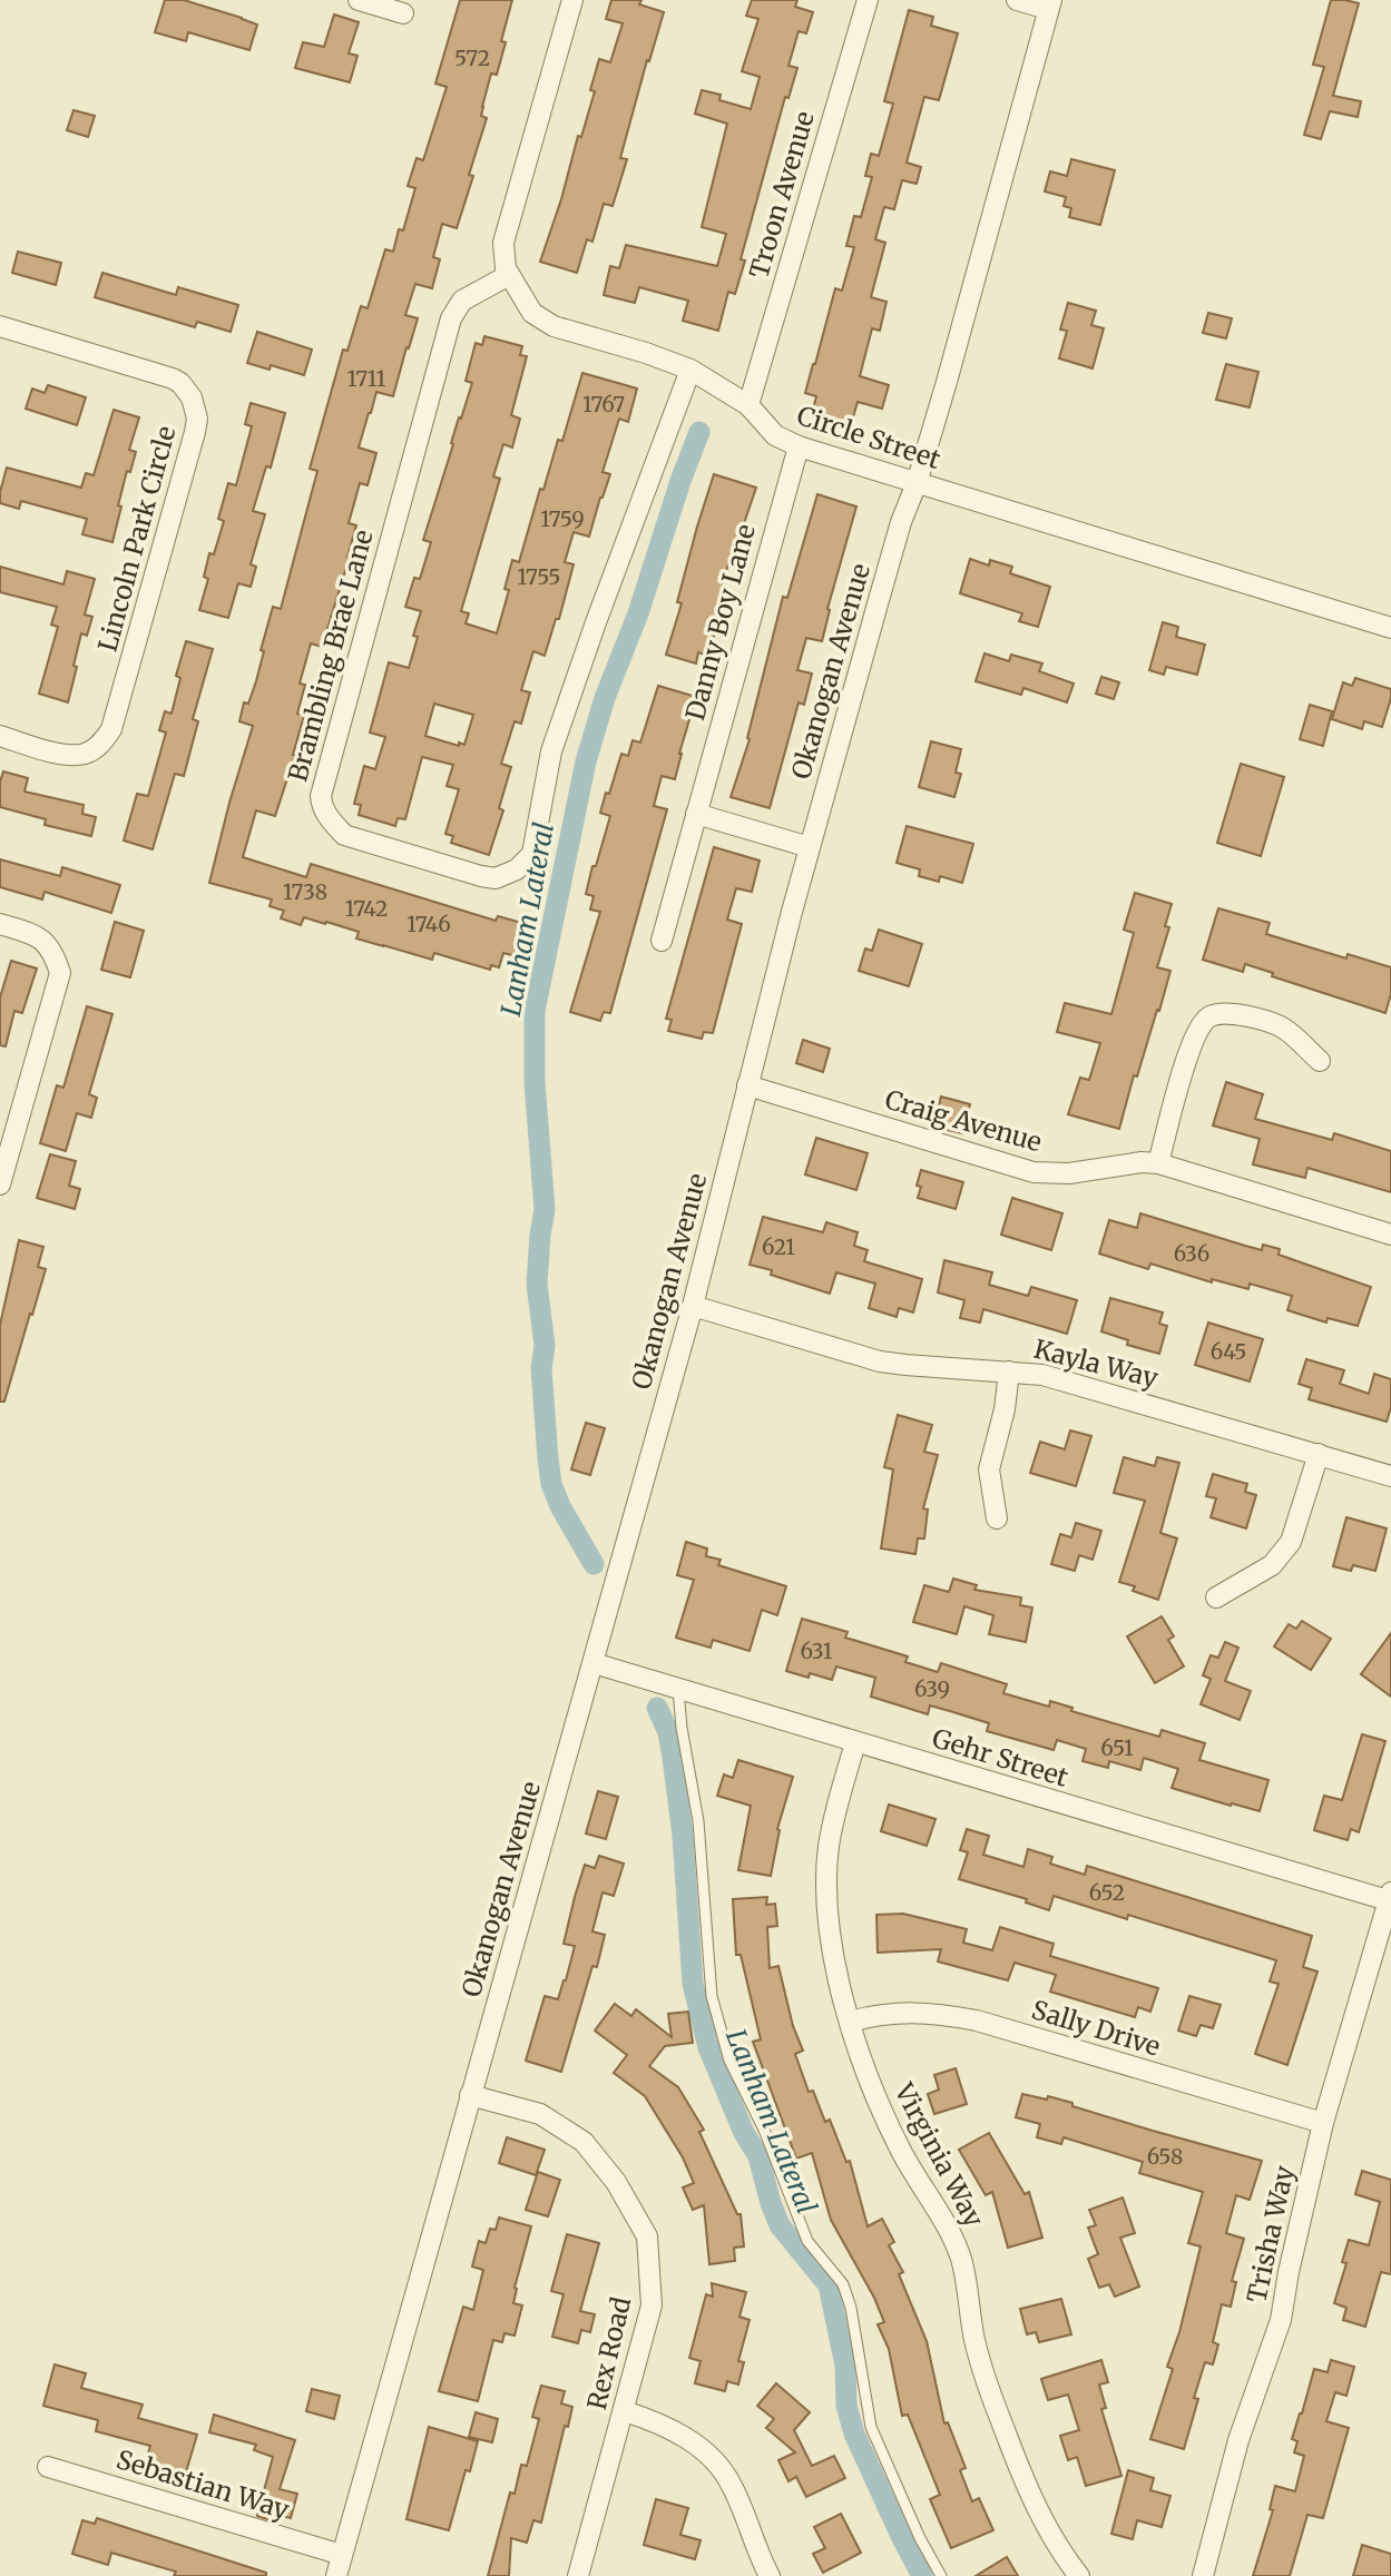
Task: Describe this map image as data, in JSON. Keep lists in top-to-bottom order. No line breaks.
{"streets":{"street":["Troon Avenue","Circle Street","Lincoln Park Circle","Danny Boy Lane","Brambling Brae Lane","Okanogan Avenue","Craig Avenue","Kayla Way","Gehr Street","Sally Drive","Virginia Way","Trisha Way","Rex Road","Sebastian Way"]},"crossings":[["Troon Avenue","Circle Street"],["Circle Street","Danny Boy Lane"],["Circle Street","Brambling Brae Lane"],["Circle Street","Okanogan Avenue"],["Okanogan Avenue","Craig Avenue"],["Okanogan Avenue","Kayla Way"],["Okanogan Avenue","Gehr Street"],["Okanogan Avenue","Rex Road"],["Okanogan Avenue","Sebastian Way"],["Gehr Street","Virginia Way"],["Gehr Street","Trisha Way"],["Sally Drive","Virginia Way"],["Sally Drive","Trisha Way"]],"water":["Lanham Lateral"],"house_numbers":["572","1711","1767","1759","1755","1738","1742","1746","621","636","645","631","639","651","652","658"]}
